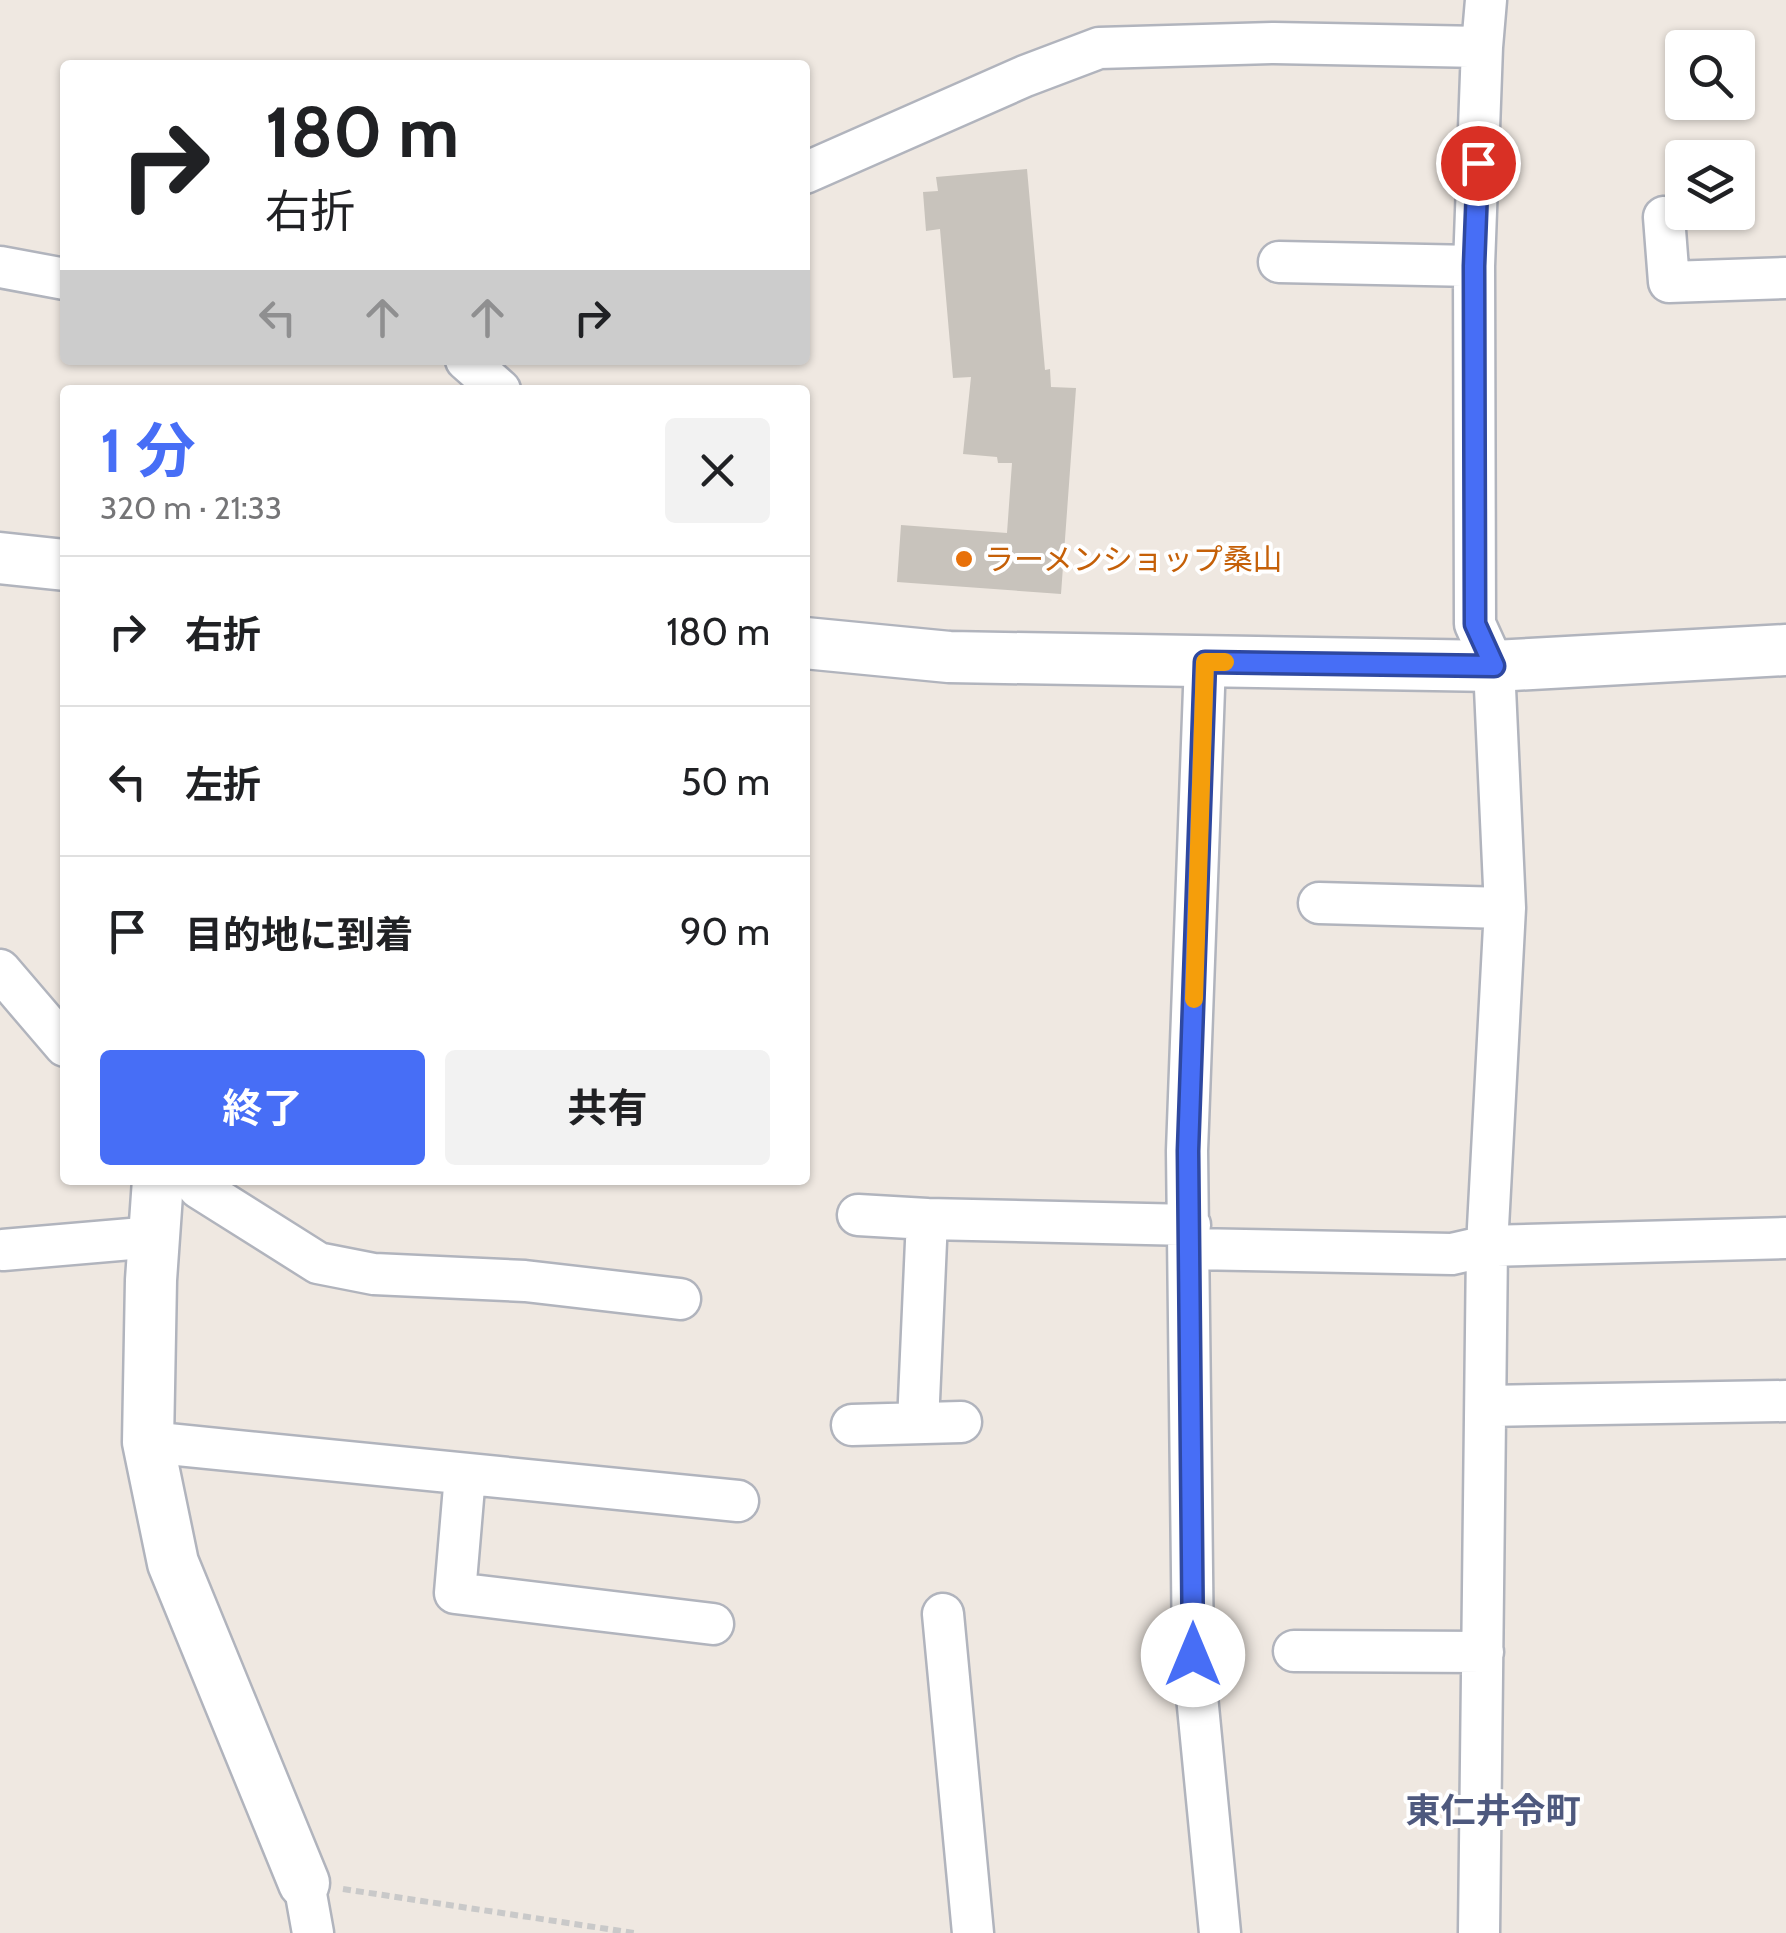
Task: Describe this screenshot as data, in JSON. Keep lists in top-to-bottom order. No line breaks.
{"districts":["東仁井令町"],"places":["ラーメンショップ桑山"],"page":{"turn":["180 m","右折"],"heading":["1 分","320 m · 21:33"],"list":[{"name":"右折","value":"180 m"},{"name":"左折","value":"50 m"},{"name":"目的地に到着","value":"90 m"}],"buttons":["終了","共有"]}}
